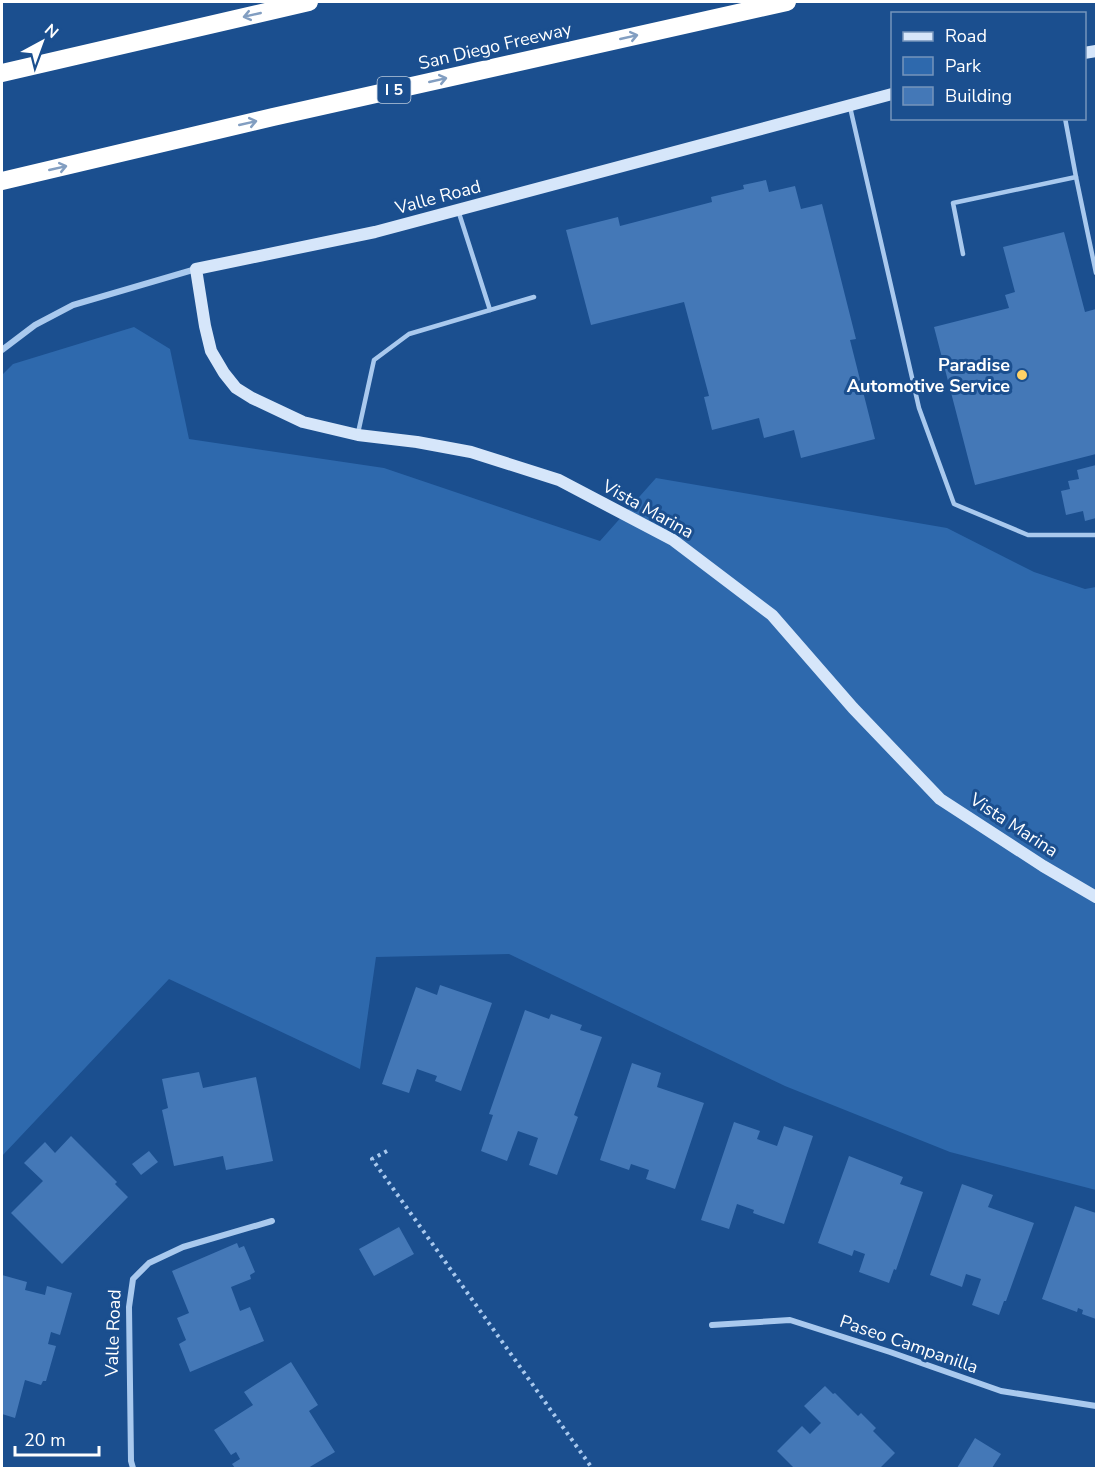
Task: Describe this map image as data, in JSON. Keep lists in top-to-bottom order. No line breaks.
{"streets":{"highway":["San Diego Freeway","I 5"],"street":["Valle Road","Vista Marina","Paseo Campanilla"]},"crossings":[["Valle Road","Vista Marina"]],"places":["Paradise Automotive Service"],"legend":["Road","Park","Building"],"scale_bar":"20 m","north":"top right"}
